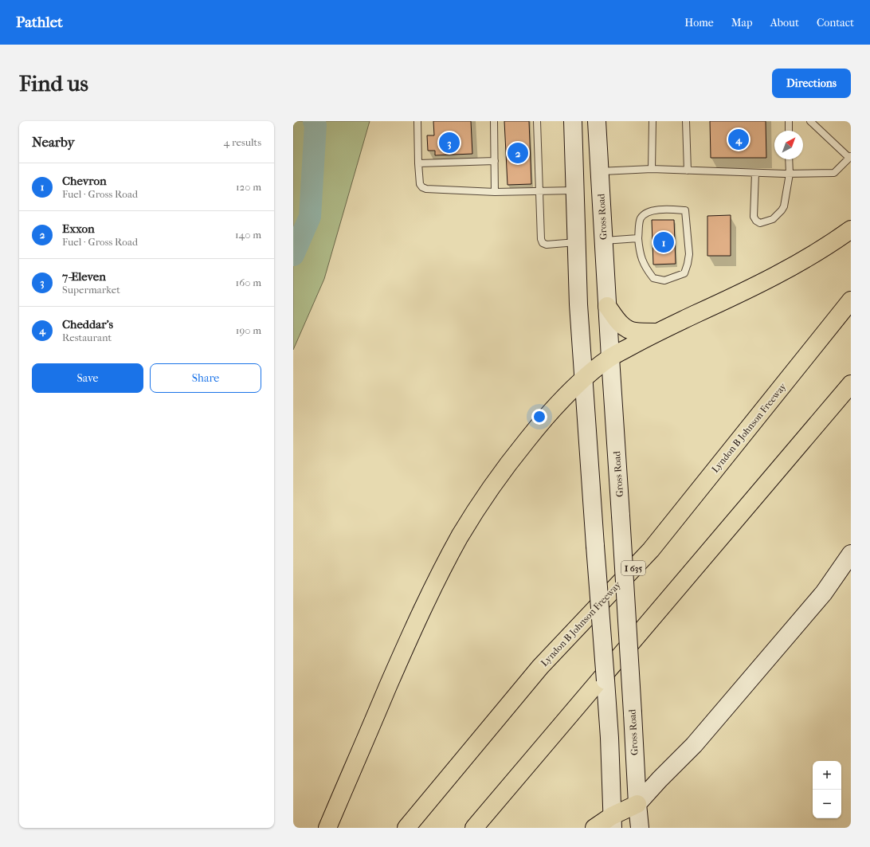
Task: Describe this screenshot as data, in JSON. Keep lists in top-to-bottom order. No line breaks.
{"streets":{"highway":["Lyndon B Johnson Freeway","I 635"],"main road":["Gross Road"]},"north":"top right","page":{"header":"Pathlet","nav":["Home","Map","About","Contact"],"buttons":["Directions",["Save","Share"]],"title":"Find us","heading":["Nearby","4 results"],"pins":["4","3","2","1"],"list":[{"mark":"1","name":"Chevron","note":"Fuel · Gross Road","value":"120 m"},{"mark":"2","name":"Exxon","note":"Fuel · Gross Road","value":"140 m"},{"mark":"3","name":"7-Eleven","note":"Supermarket","value":"160 m"},{"mark":"4","name":"Cheddar's","note":"Restaurant","value":"190 m"}],"map_buttons":["+","−"]}}
